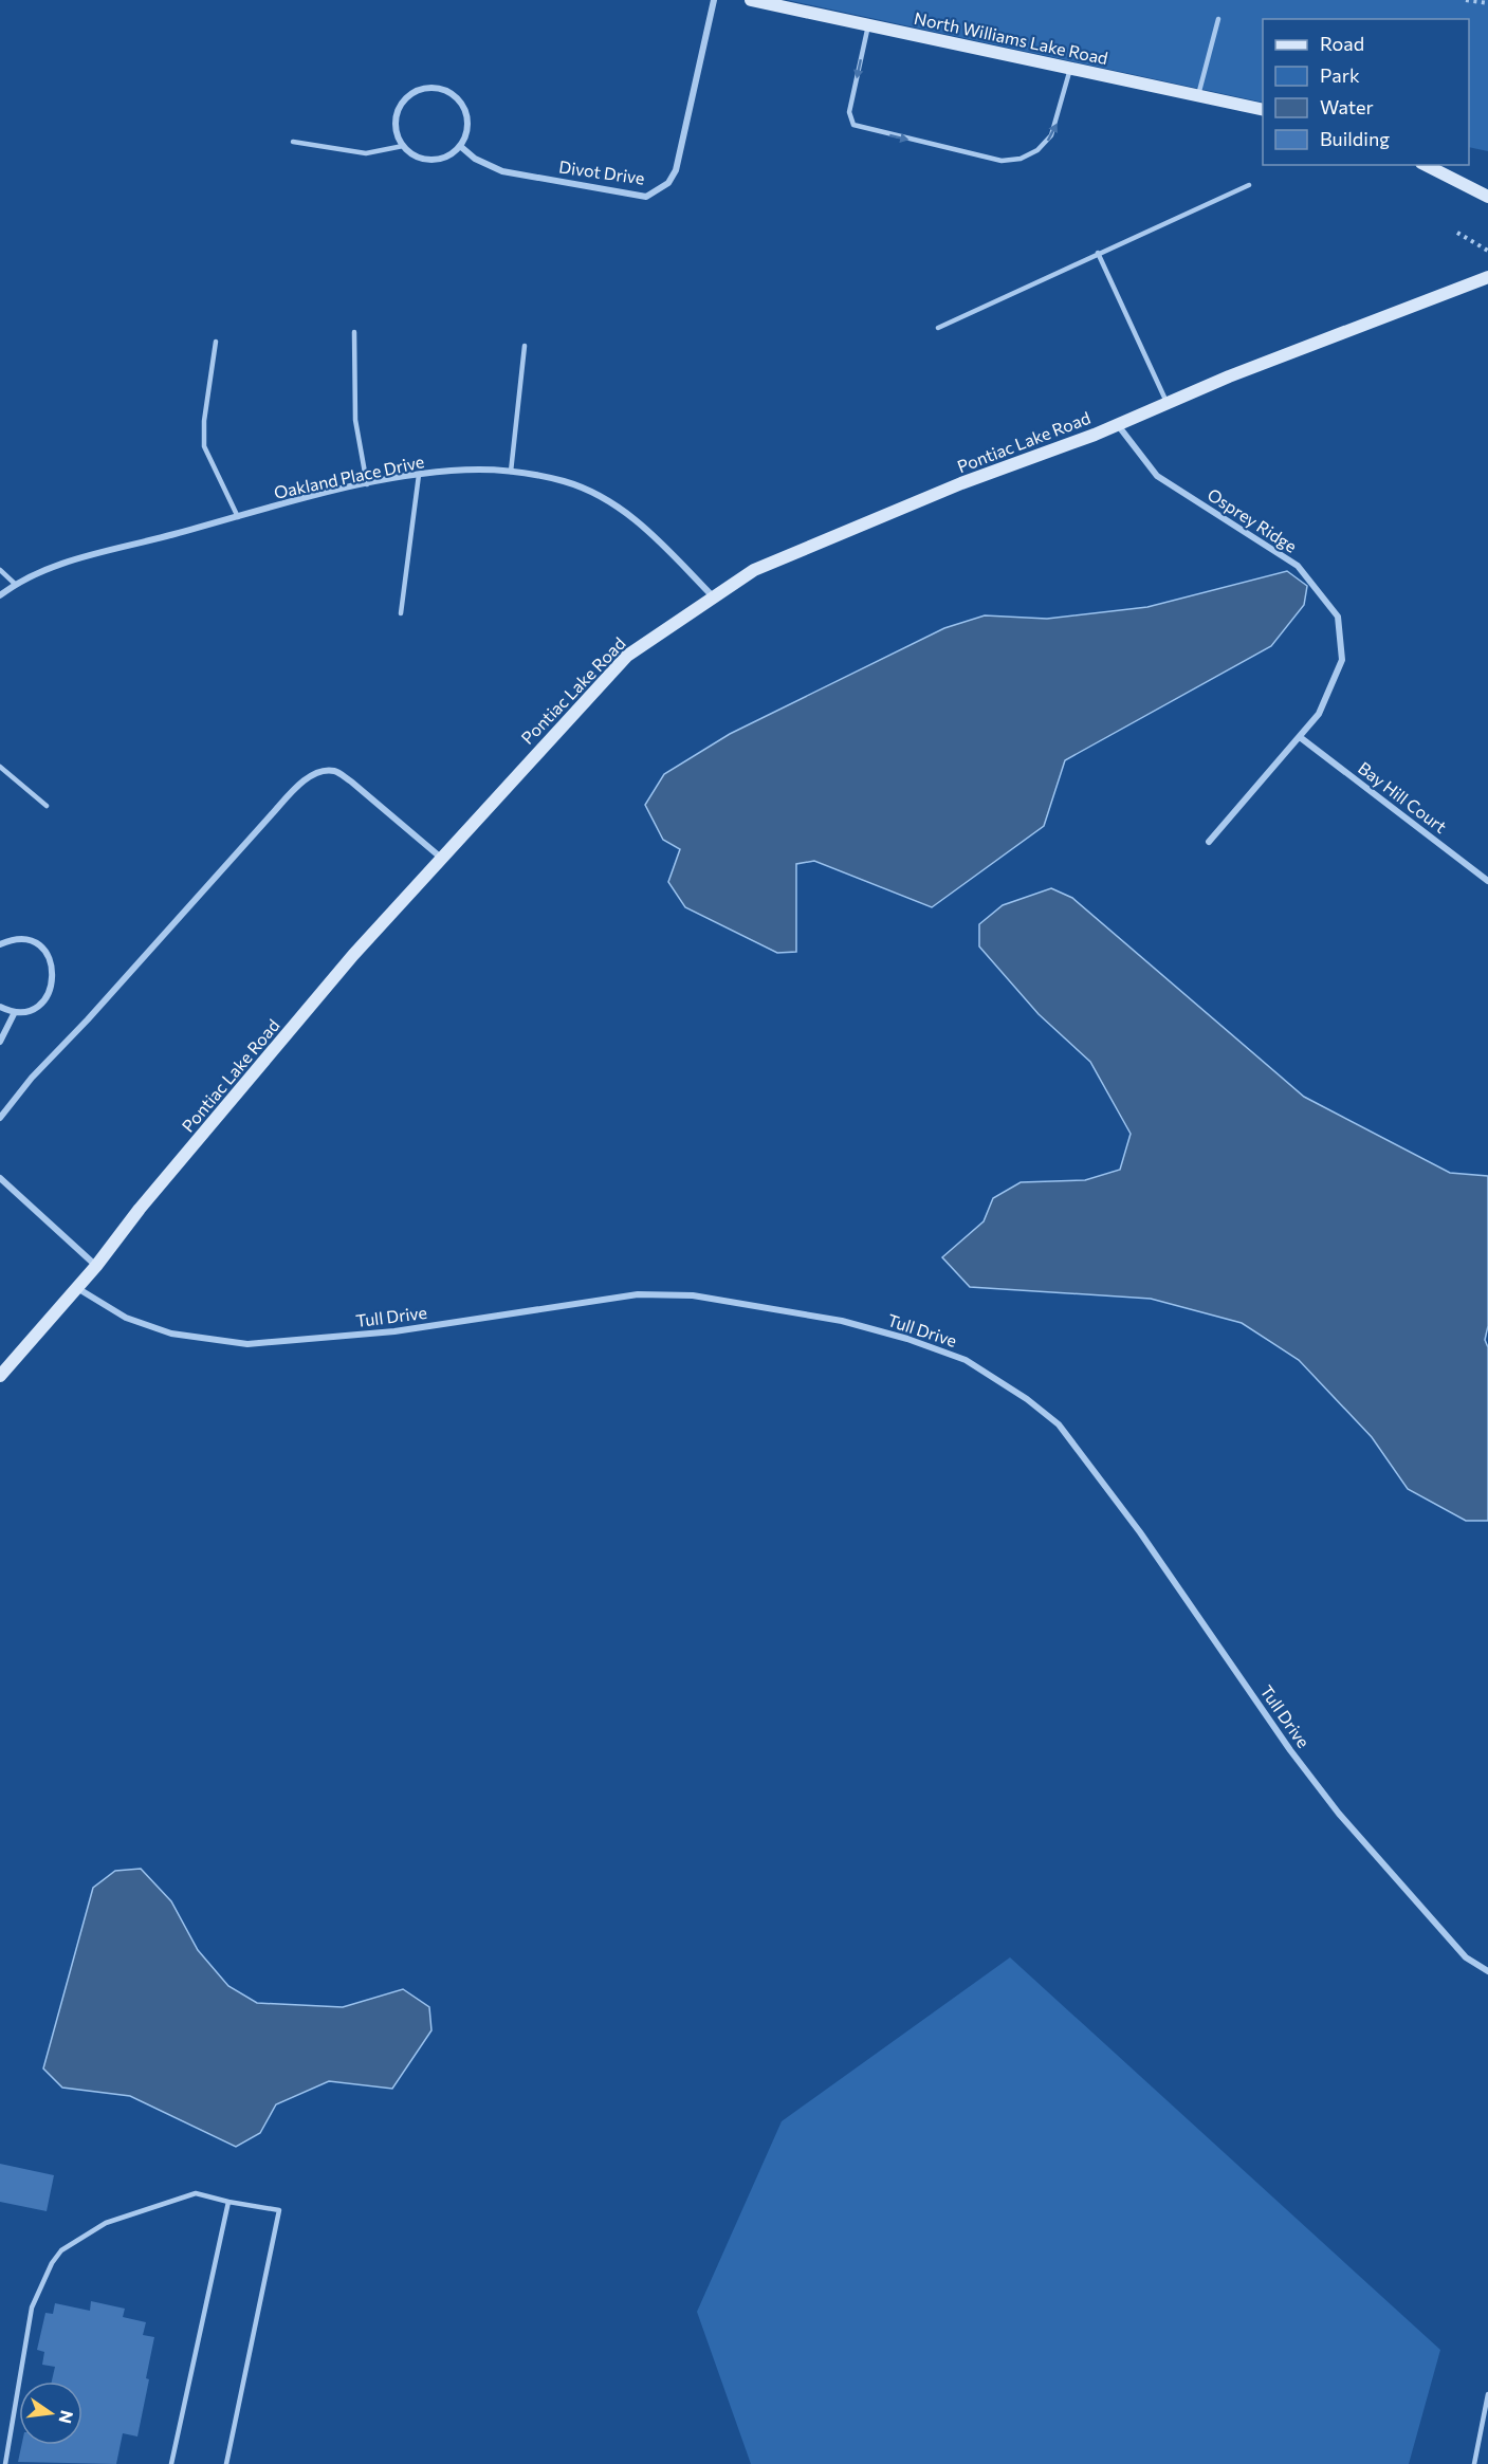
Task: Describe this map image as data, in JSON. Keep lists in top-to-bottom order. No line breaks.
{"streets":{"street":["North Williams Lake Road","Divot Drive","Pontiac Lake Road","Oakland Place Drive","Osprey Ridge","Bay Hill Court","Tull Drive"]},"crossings":[["Pontiac Lake Road","Oakland Place Drive"],["Pontiac Lake Road","Osprey Ridge"],["Pontiac Lake Road","Tull Drive"],["Osprey Ridge","Bay Hill Court"]],"legend":["Road","Park","Water","Building"],"north":"right"}
